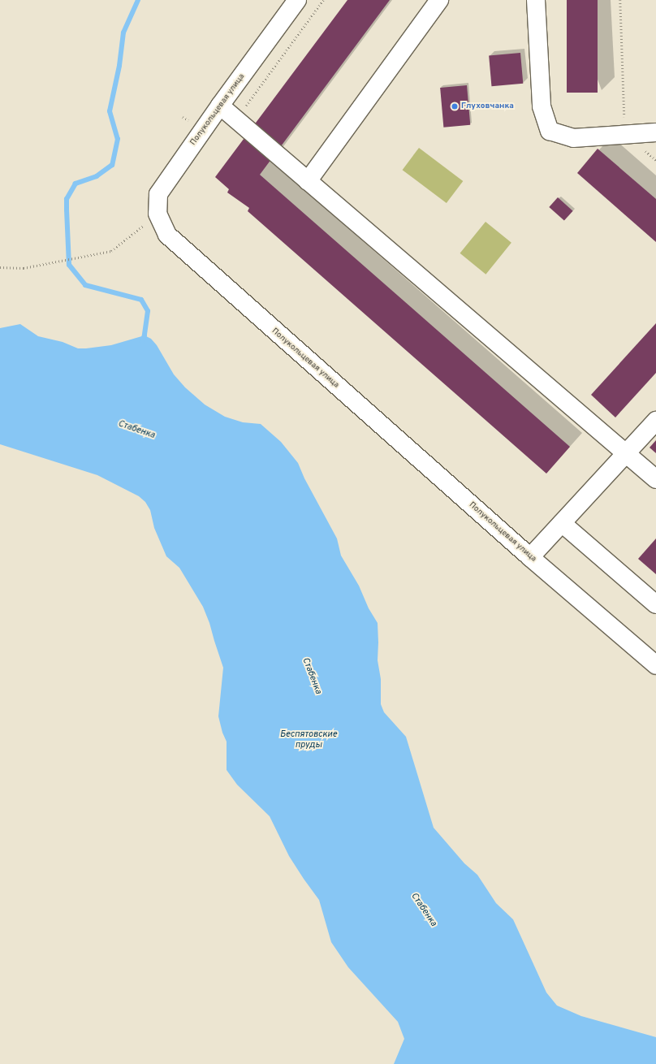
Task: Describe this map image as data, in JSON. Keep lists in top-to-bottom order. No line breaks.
{"streets":{"main road":["Полукольцевая улица"]},"water":["Стабенка","Беспятовские пруды"],"places":["Глуховчанка"]}
